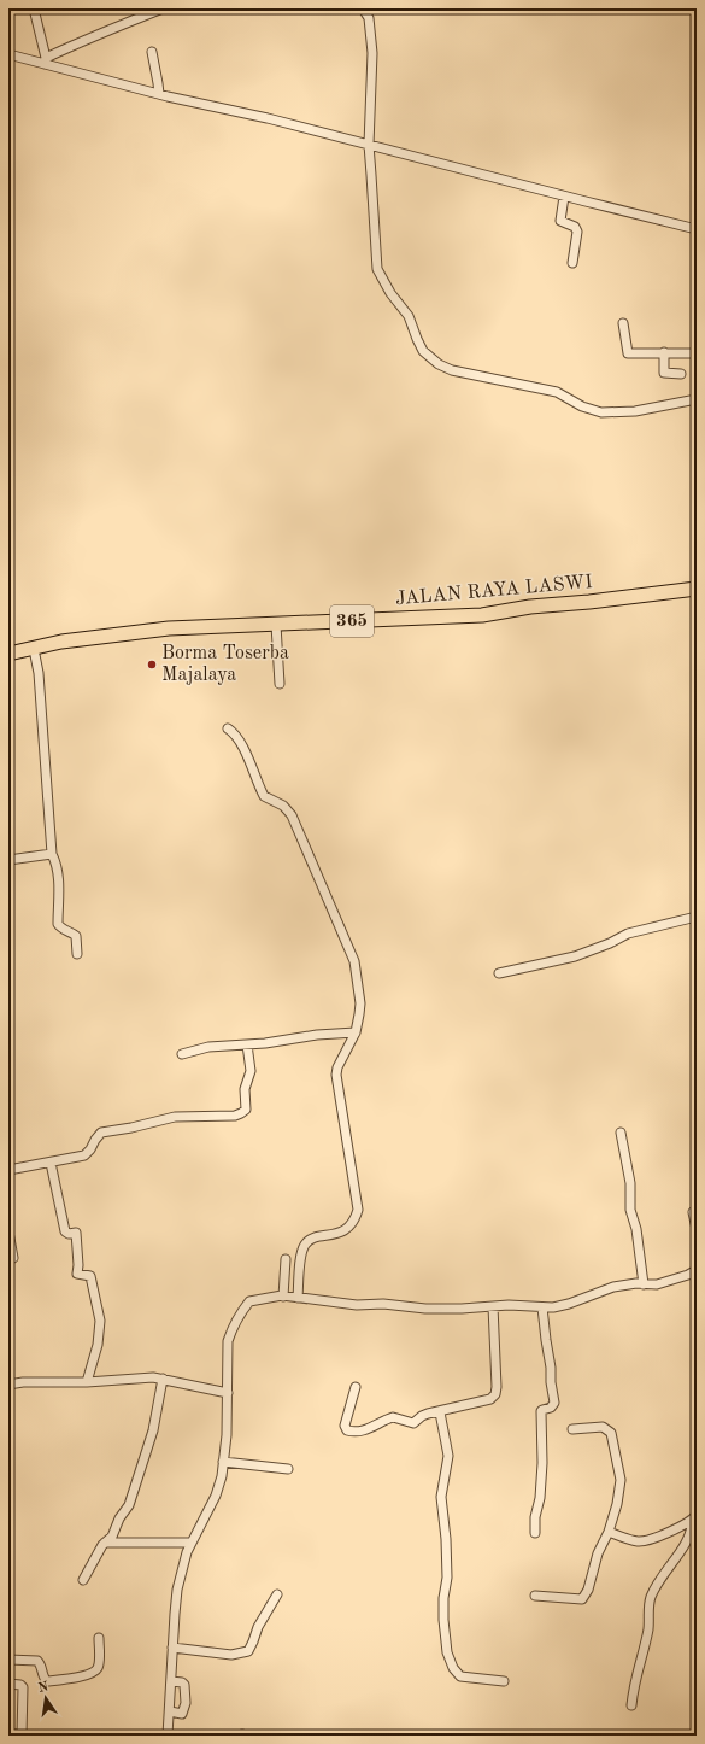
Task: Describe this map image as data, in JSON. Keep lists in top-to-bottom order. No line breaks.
{"streets":{"main road":["JALAN RAYA LASWI","365"]},"places":["Borma Toserba Majalaya"],"north":"top"}
